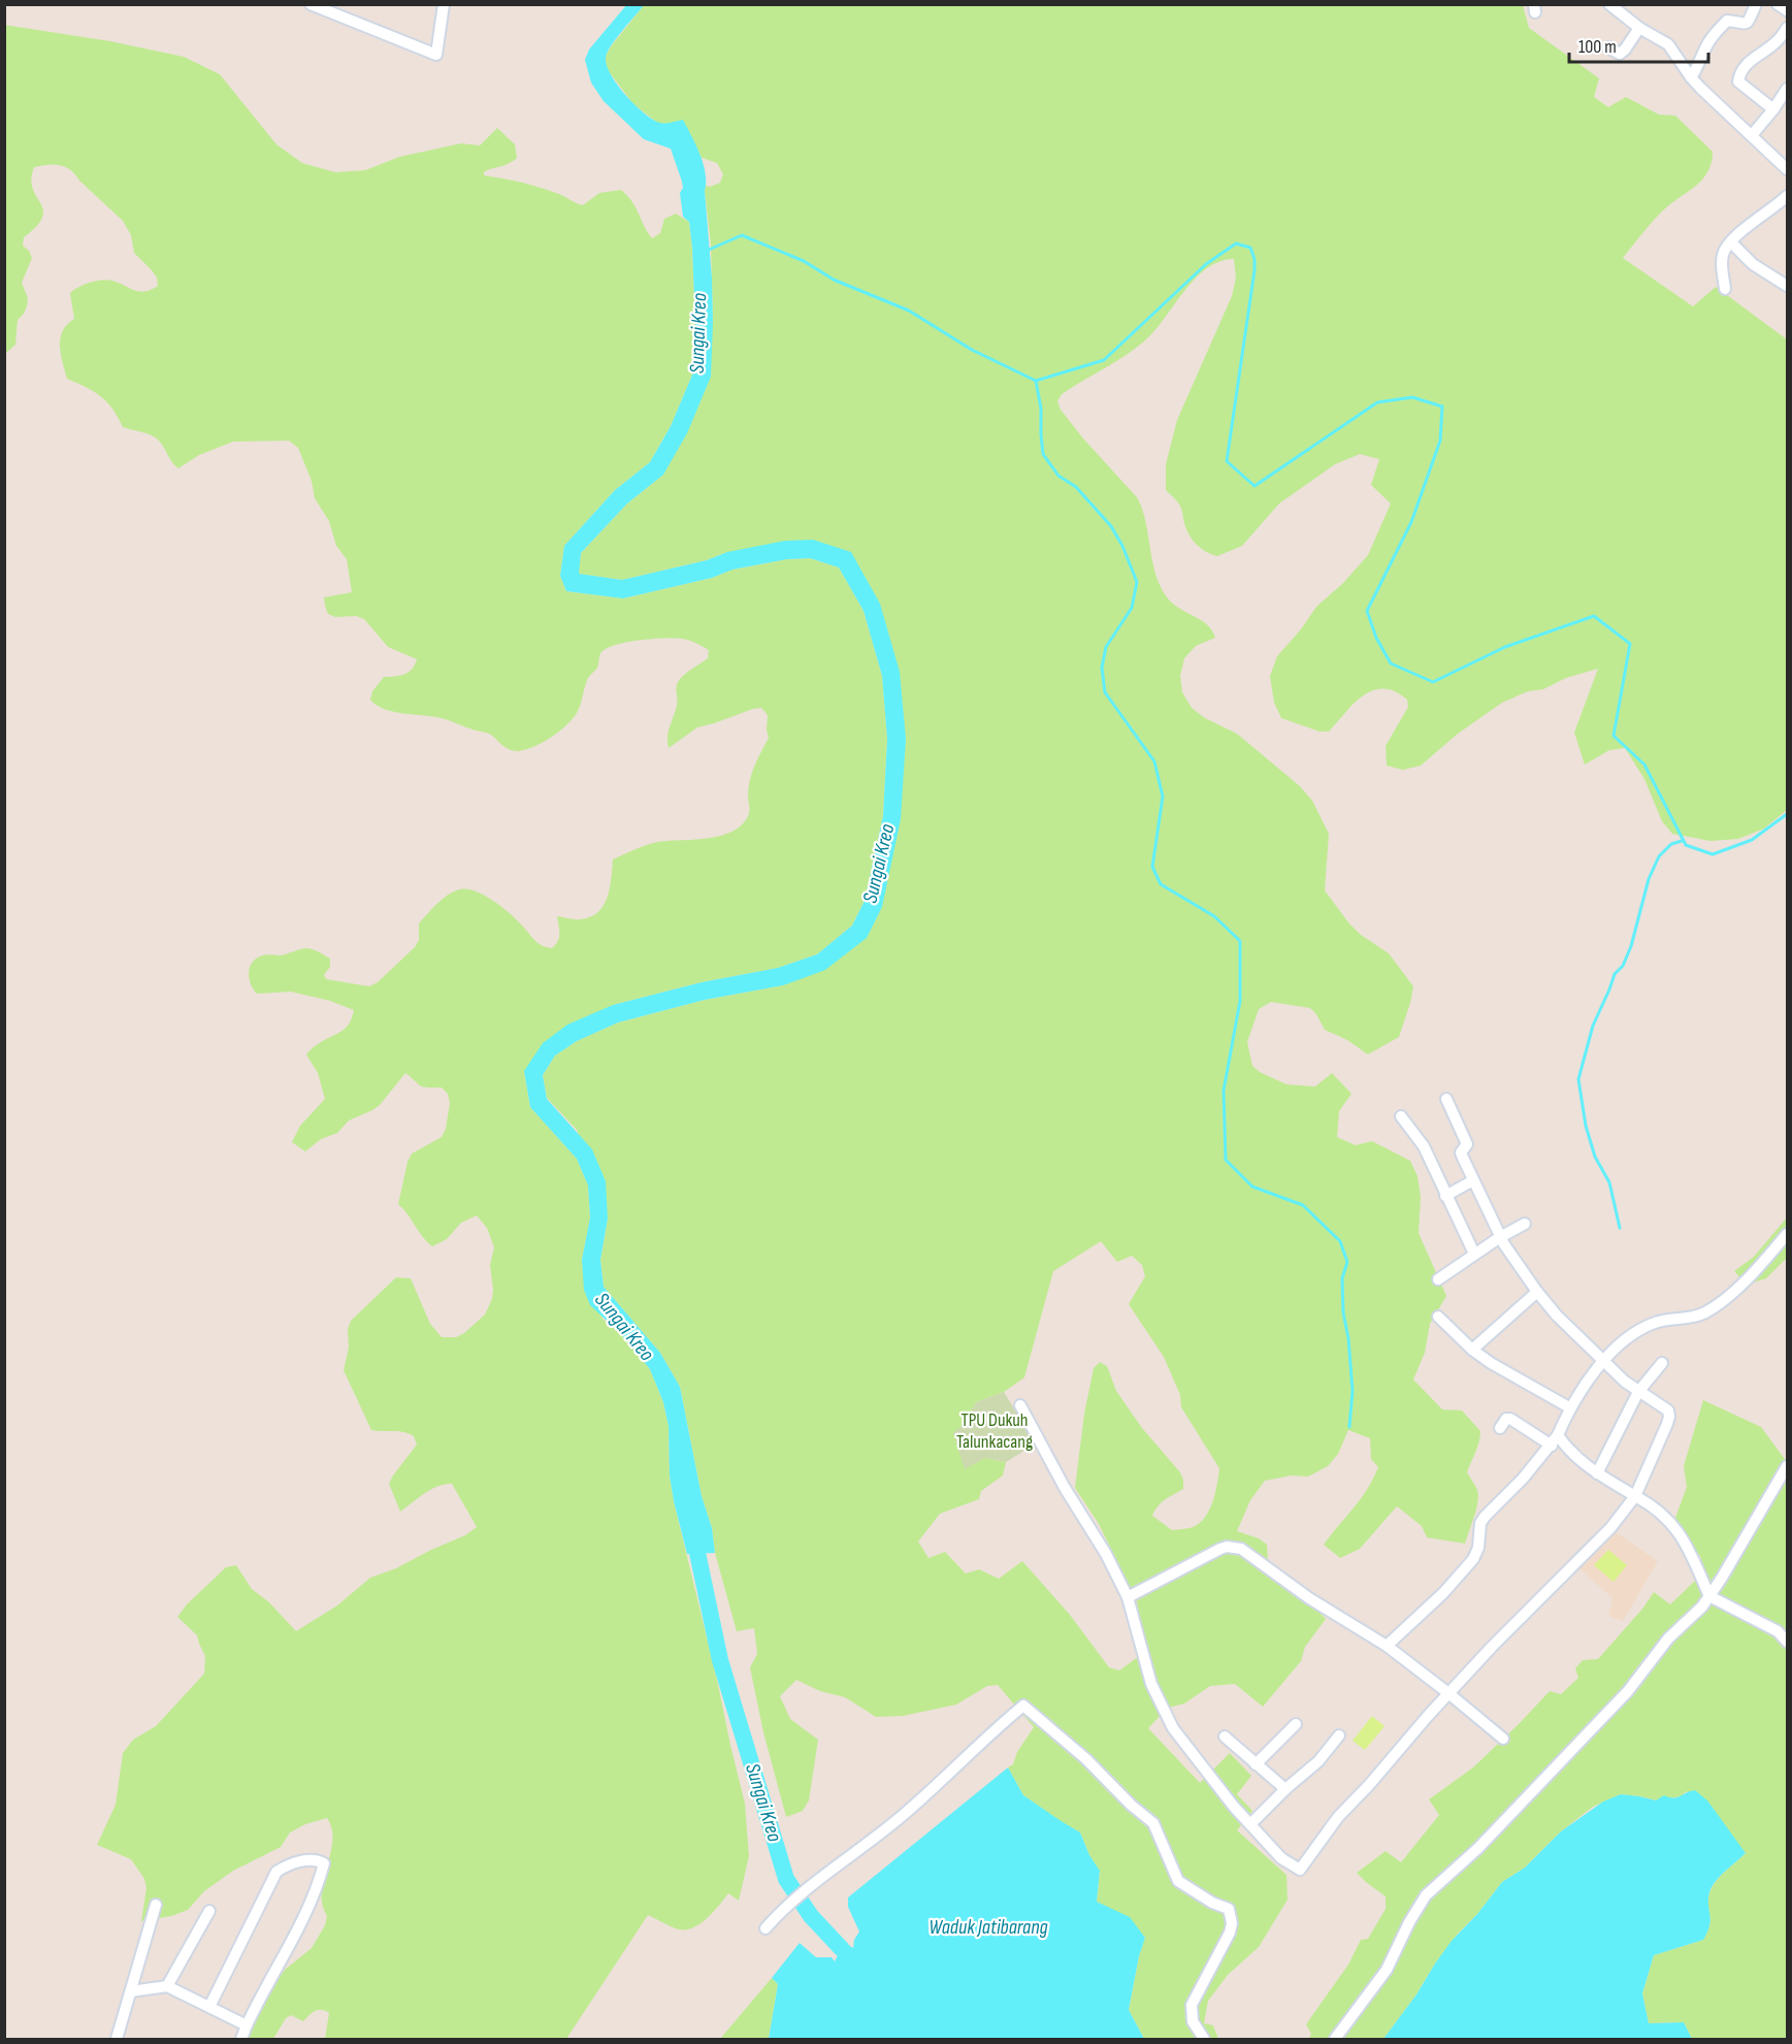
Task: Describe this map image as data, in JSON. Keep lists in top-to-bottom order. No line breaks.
{"water":["Sungai Kreo","Waduk Jatibarang"],"parks":["TPU Dukuh Talunkacang"],"scale_bar":"100 m"}
